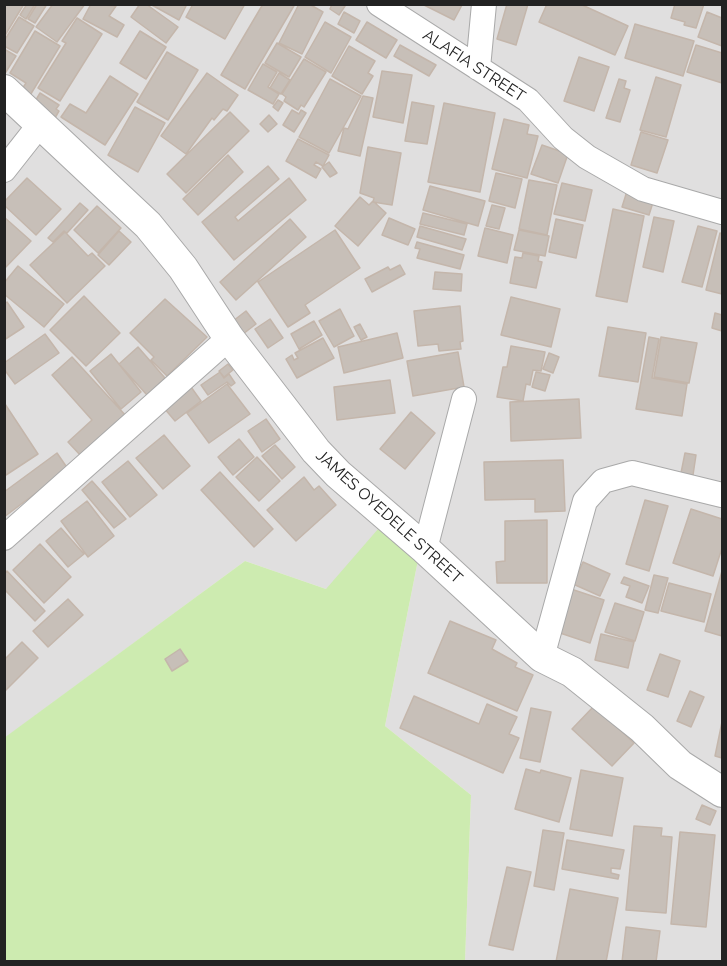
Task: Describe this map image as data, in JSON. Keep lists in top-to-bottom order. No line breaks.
{"streets":{"street":["ALAFIA STREET","JAMES OYEDELE STREET"]}}
